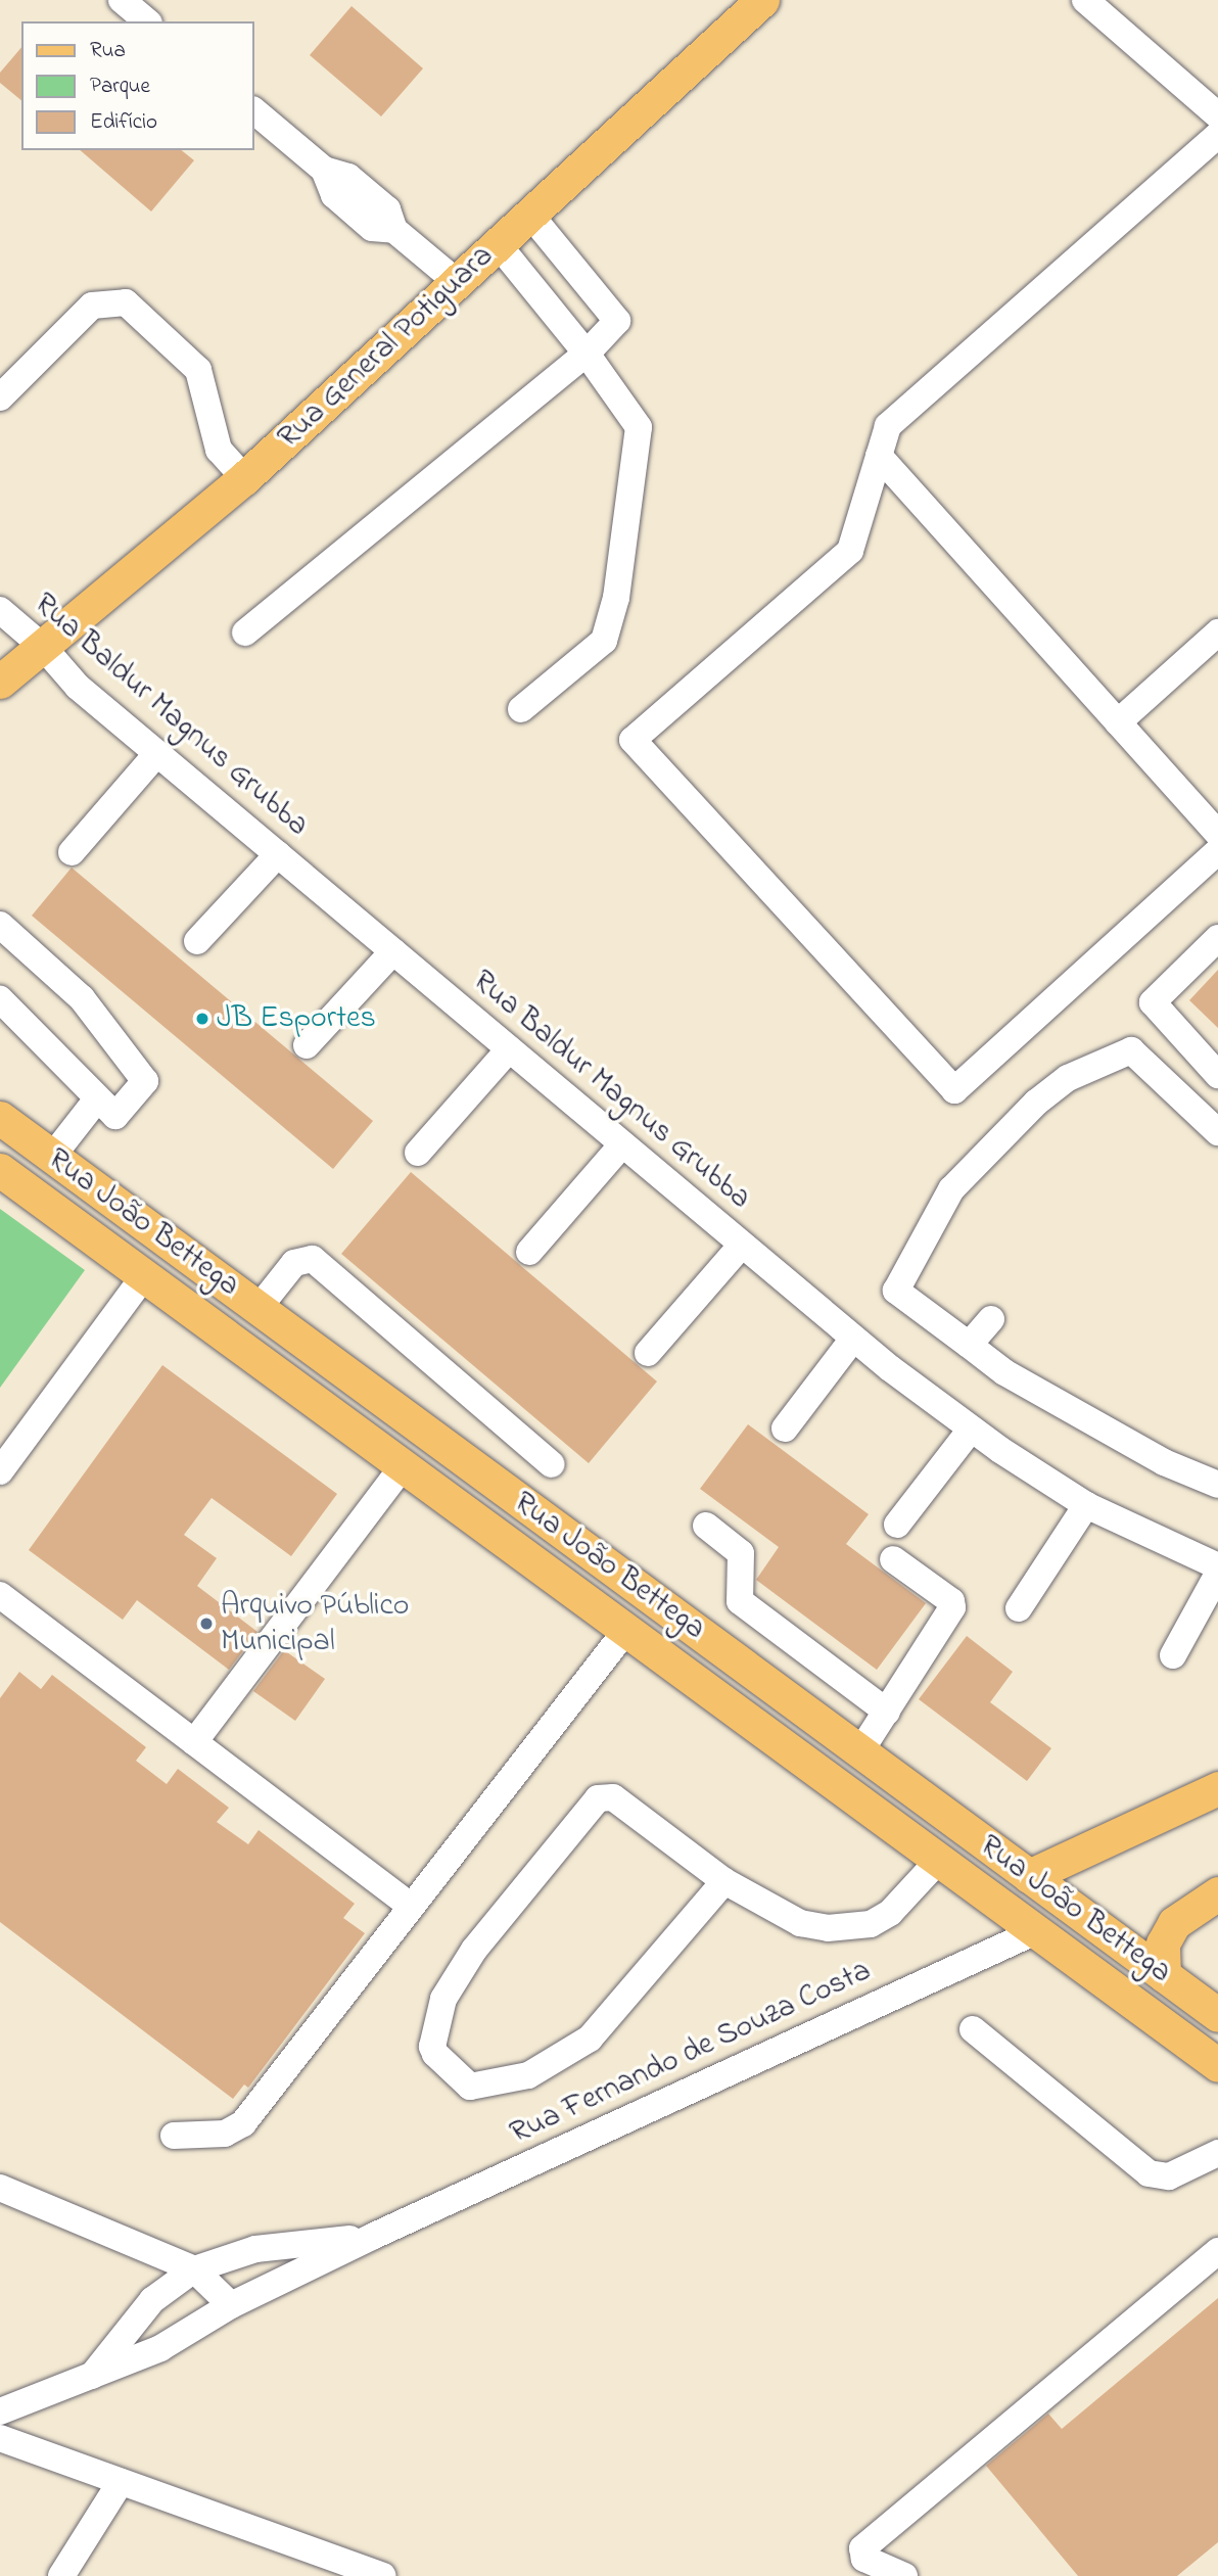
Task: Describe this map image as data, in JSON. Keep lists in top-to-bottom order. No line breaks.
{"streets":{"main road":["Rua General Potiguara","Rua João Bettega"],"street":["Rua Baldur Magnus Grubba","Rua Fernando de Souza Costa"]},"crossings":[["Rua General Potiguara","Rua Baldur Magnus Grubba"],["Rua João Bettega","Rua Fernando de Souza Costa"]],"places":["JB Esportes","Arquivo Público Municipal"],"legend":["Rua","Parque","Edifício"]}
